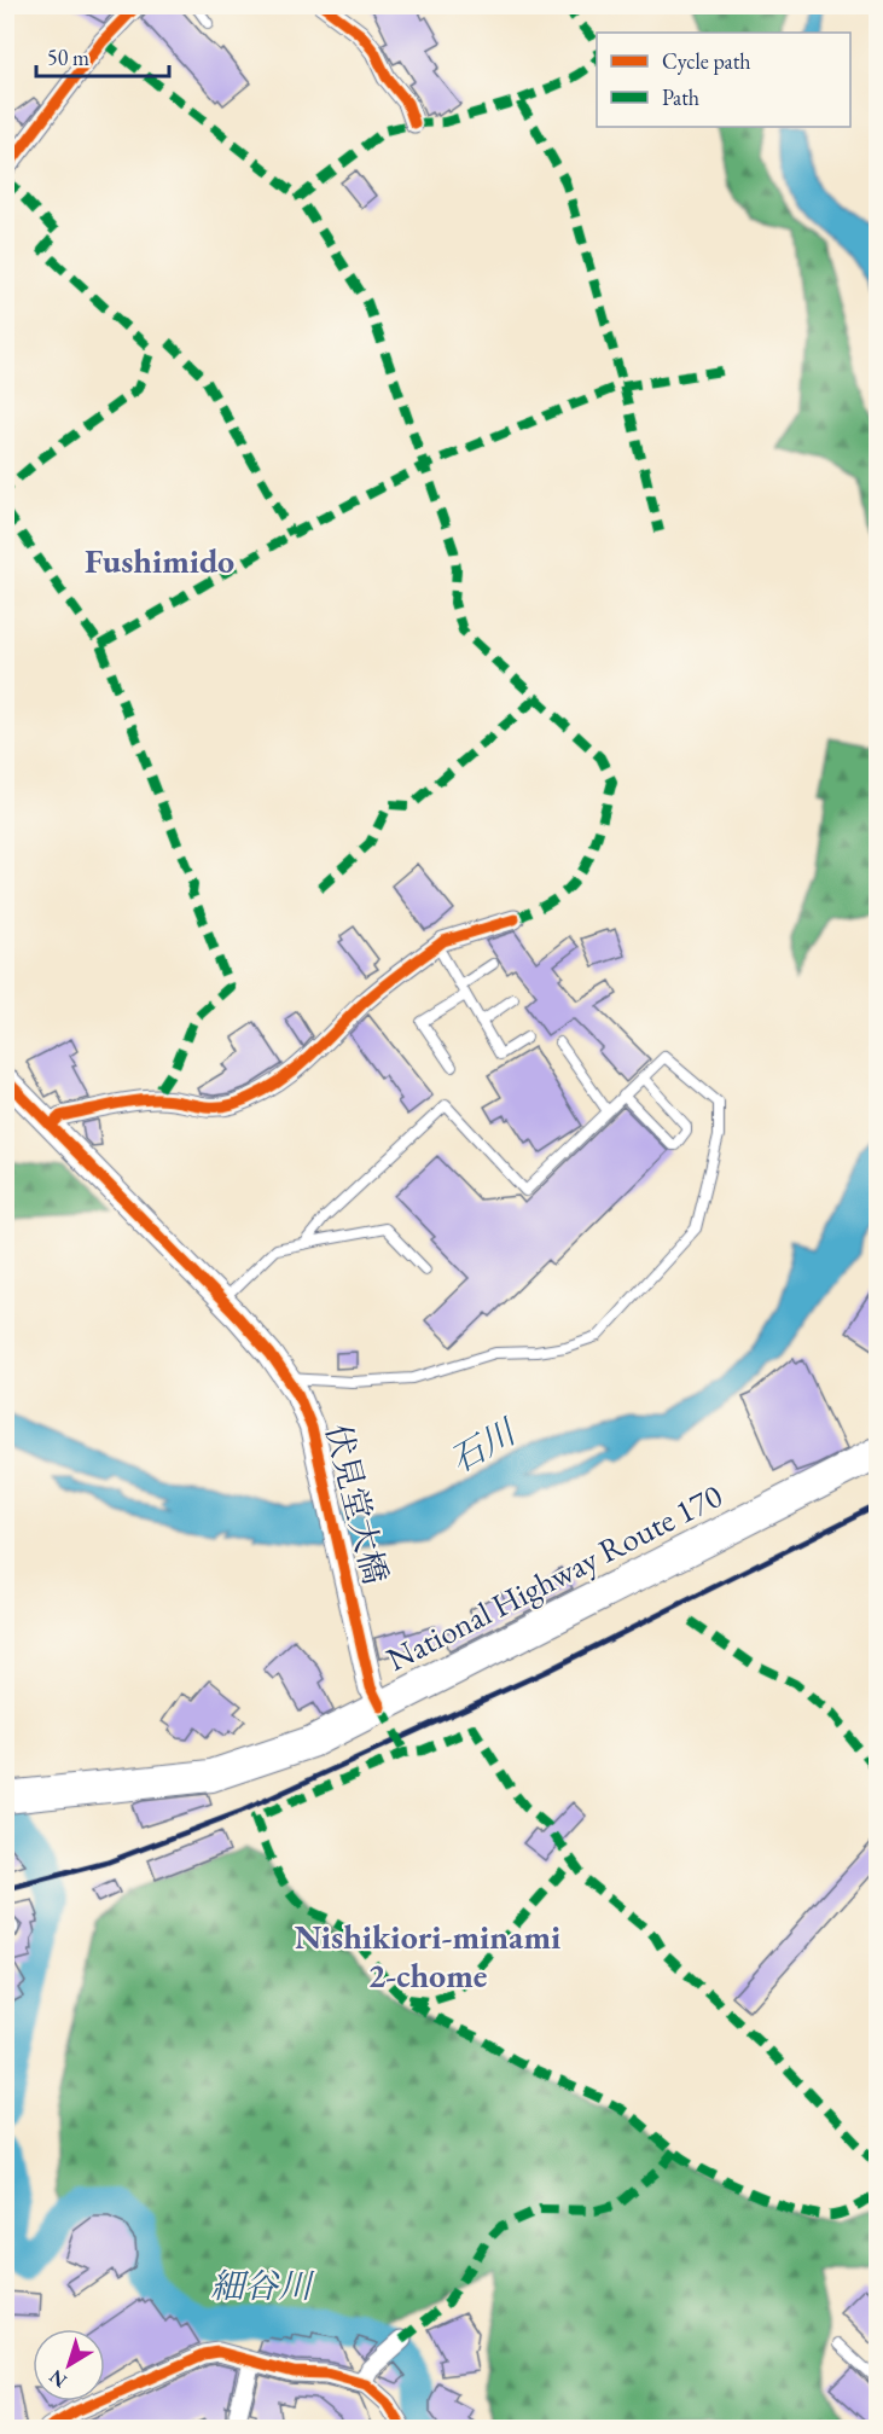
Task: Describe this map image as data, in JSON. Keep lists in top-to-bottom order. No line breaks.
{"streets":{"highway":["National Highway Route 170"],"street":["伏見堂大橋"]},"crossings":[["伏見堂大橋","National Highway Route 170"]],"districts":["Fushimido","Nishikiori-minami 2-chome"],"water":["石川","細谷川"],"legend":["Cycle path","Path"],"scale_bar":"50 m","north":"bottom left"}
